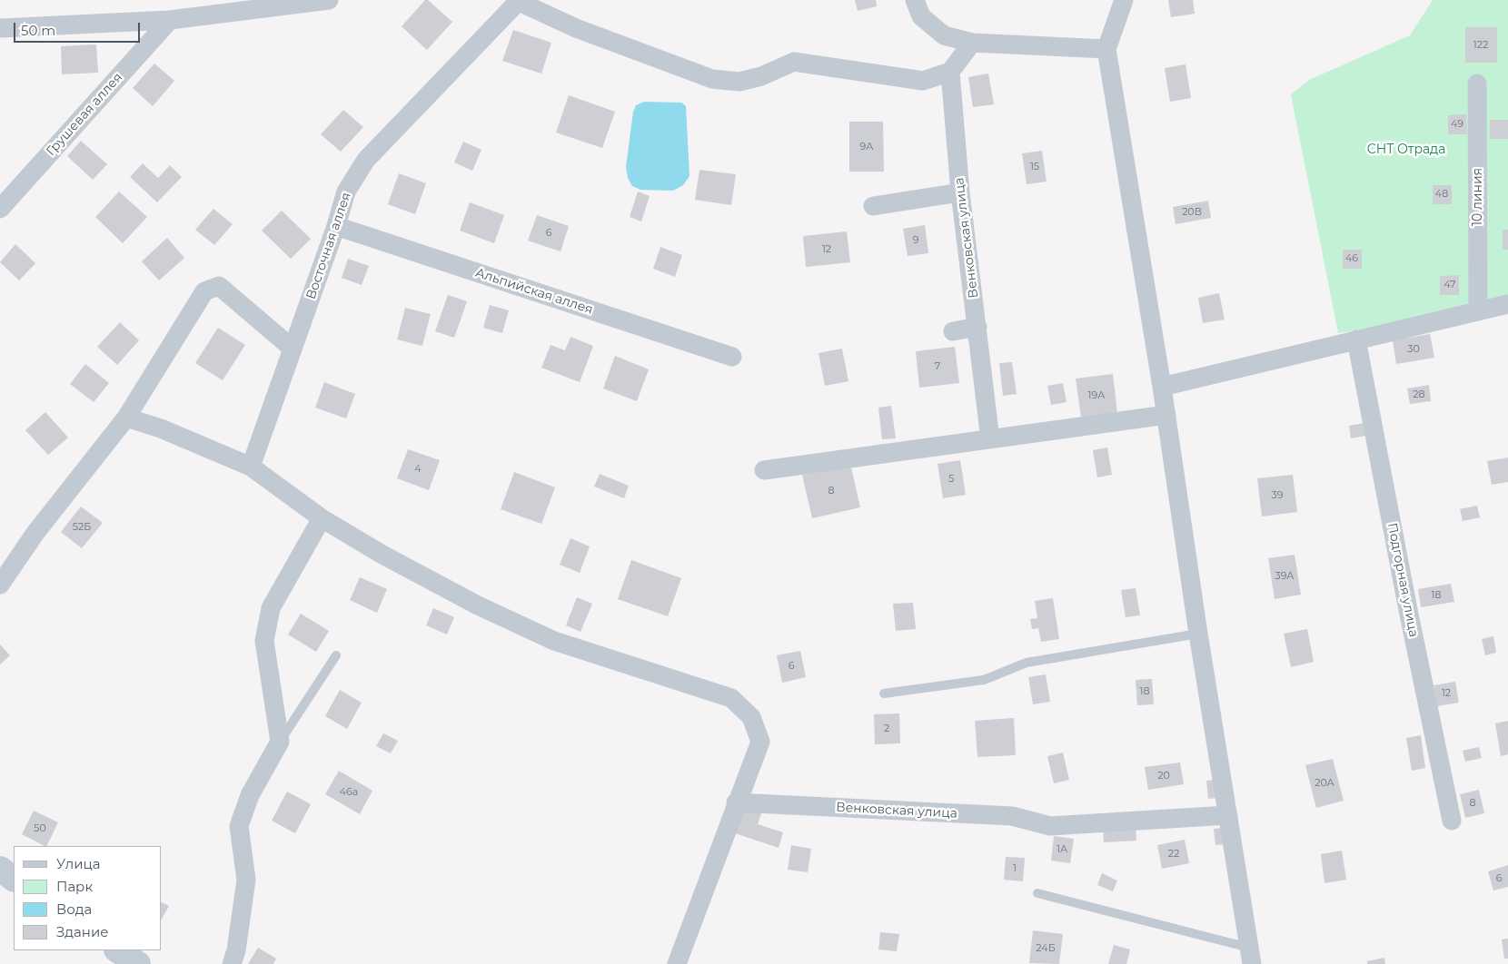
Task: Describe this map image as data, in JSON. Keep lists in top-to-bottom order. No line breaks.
{"streets":{"street":["Грушевая аллея","10 линия","Венковская улица","Восточная аллея","Альпийская аллея","Подгорная улица"]},"crossings":[["Восточная аллея","Альпийская аллея"]],"parks":["СНТ Отрада"],"house_numbers":["122","49","9А","15","48","20В","6","9","12","46","47","30","7","28","19А","4","5","8","39","52Б","39А","18","6","18","12","2","20","20А","46а","8","50","1А","22","1","6","24Б"],"legend":["Улица","Парк","Вода","Здание"],"scale_bar":"50 m"}
